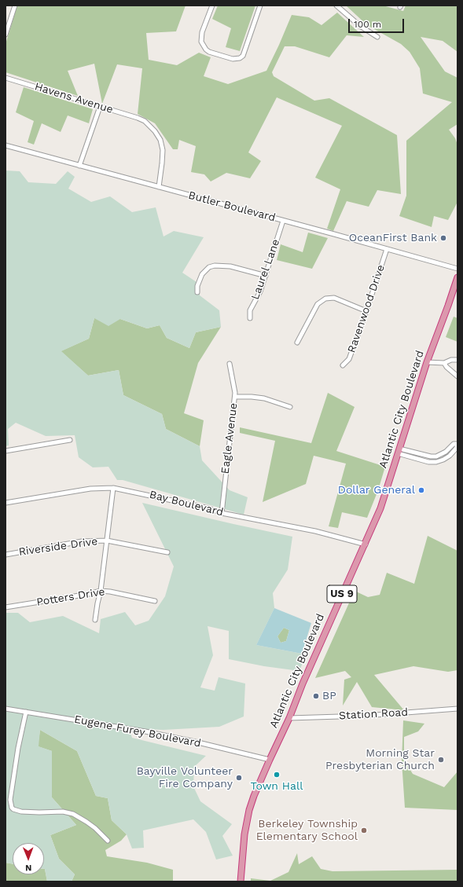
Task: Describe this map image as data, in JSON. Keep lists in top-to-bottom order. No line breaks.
{"streets":{"highway":["Atlantic City Boulevard","US 9"],"street":["Havens Avenue","Butler Boulevard","Laurel Lane","Ravenwood Drive","Eagle Avenue","Bay Boulevard","Riverside Drive","Potters Drive","Station Road","Eugene Furey Boulevard"]},"crossings":[["Havens Avenue","Butler Boulevard"],["Butler Boulevard","Laurel Lane"],["Butler Boulevard","Ravenwood Drive"],["Atlantic City Boulevard","Bay Boulevard"],["Atlantic City Boulevard","Station Road"],["Atlantic City Boulevard","Eugene Furey Boulevard"],["Eagle Avenue","Bay Boulevard"]],"places":["OceanFirst Bank","Dollar General","BP","Morning Star Presbyterian Church","Town Hall","Bayville Volunteer Fire Company","Berkeley Township Elementary School"],"scale_bar":"100 m","north":"bottom"}
